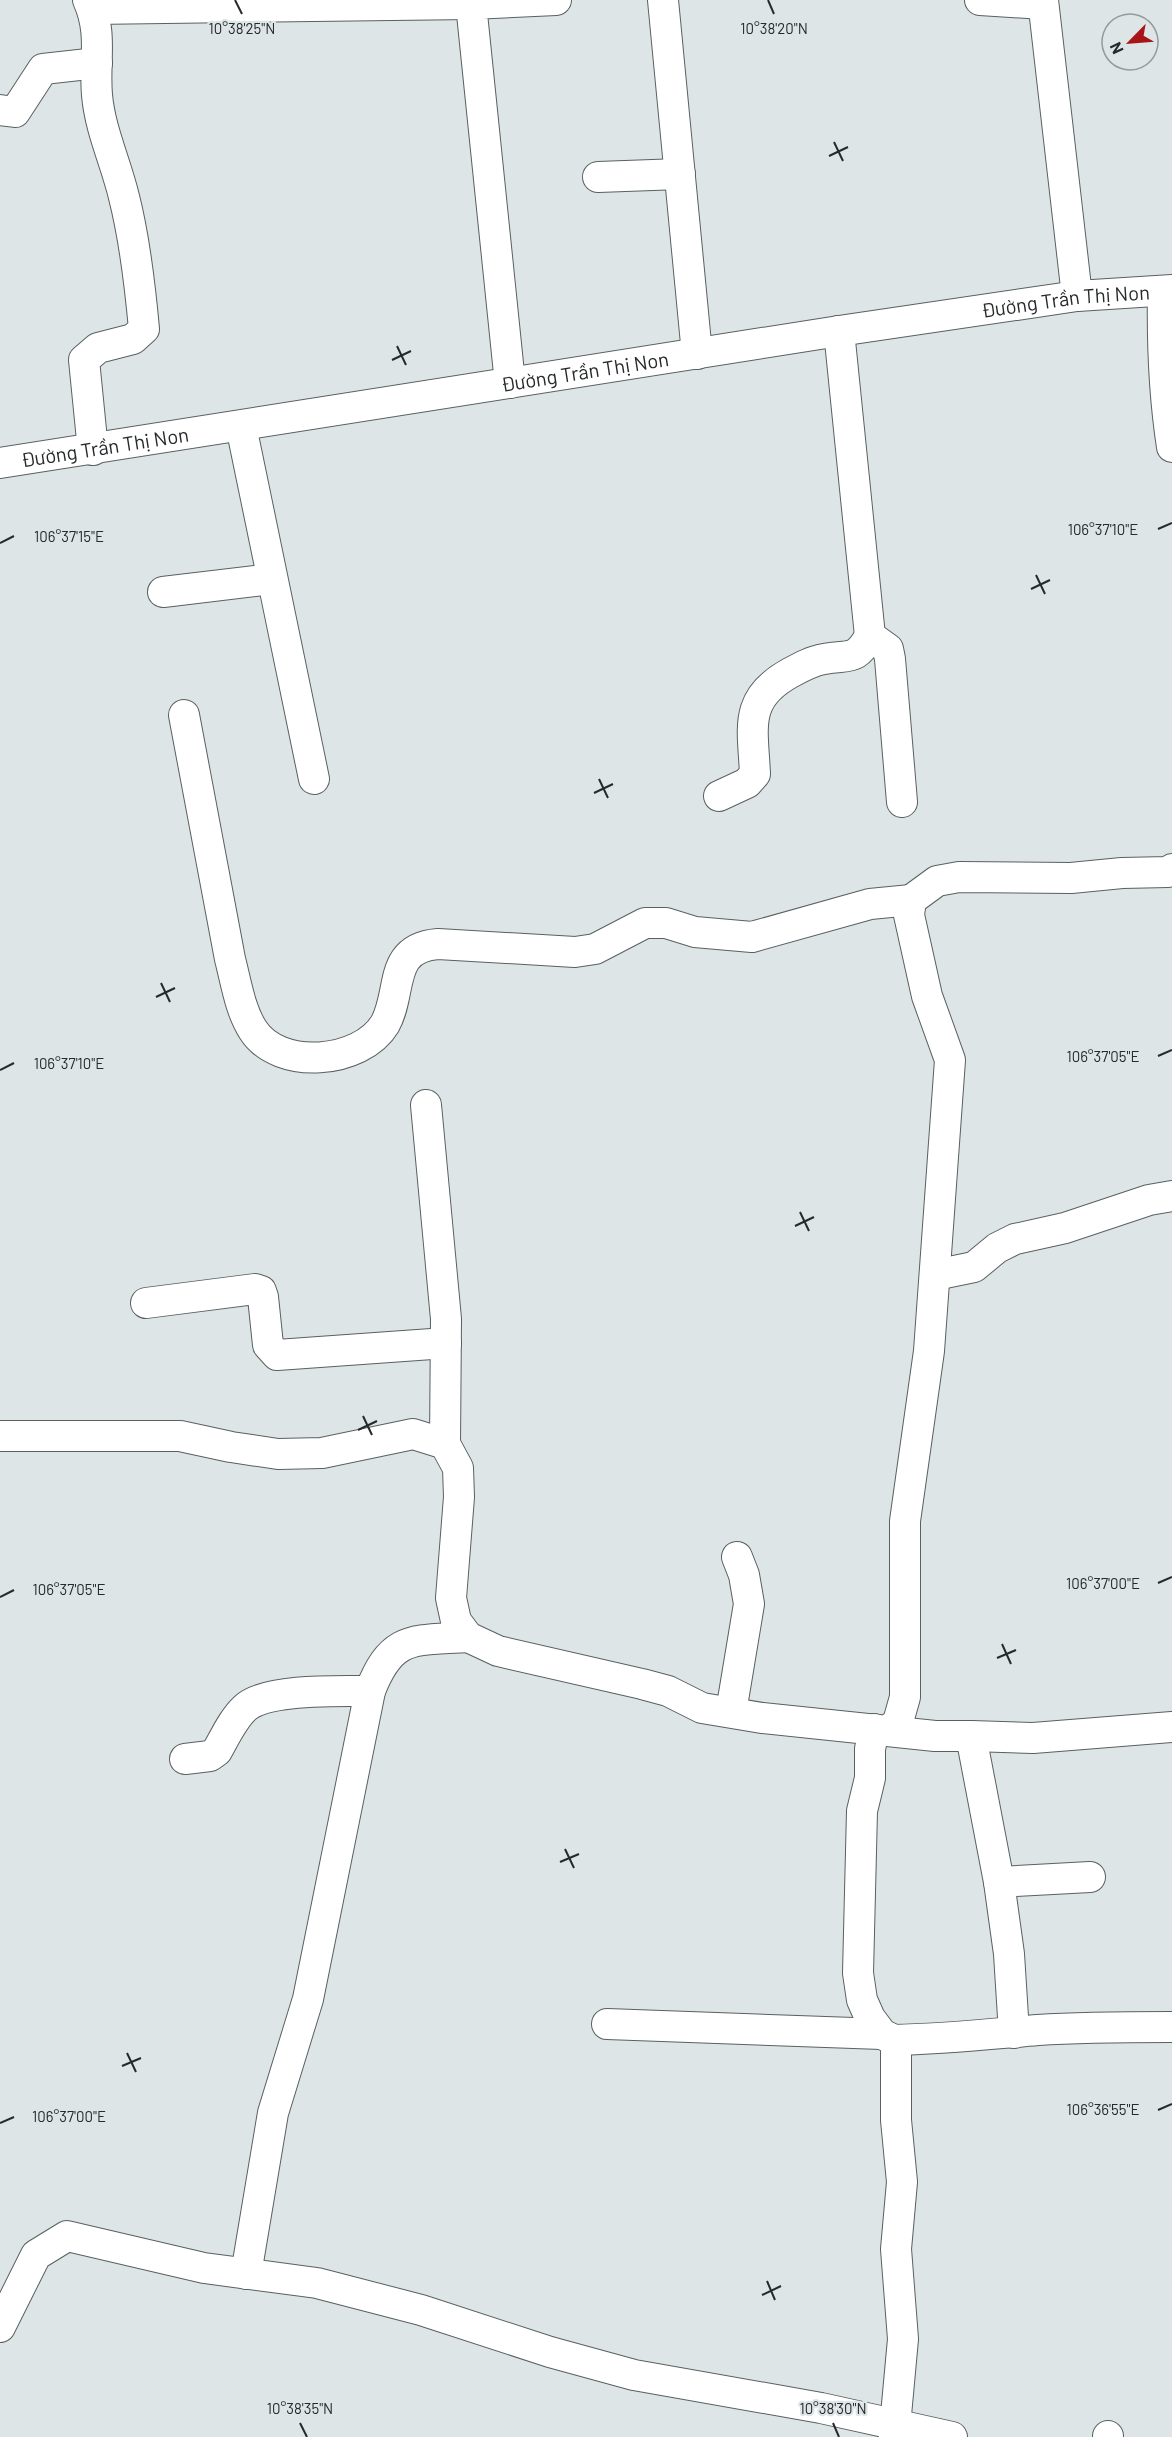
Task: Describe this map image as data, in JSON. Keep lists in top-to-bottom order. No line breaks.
{"streets":{"street":["Đường Trần Thị Non"]},"north":"bottom left","coordinates":["10°38'25\"N","10°38'20\"N","106°37'10\"E","106°37'15\"E","106°37'05\"E","106°37'00\"E","106°36'55\"E","10°38'35\"N","10°38'30\"N"]}
